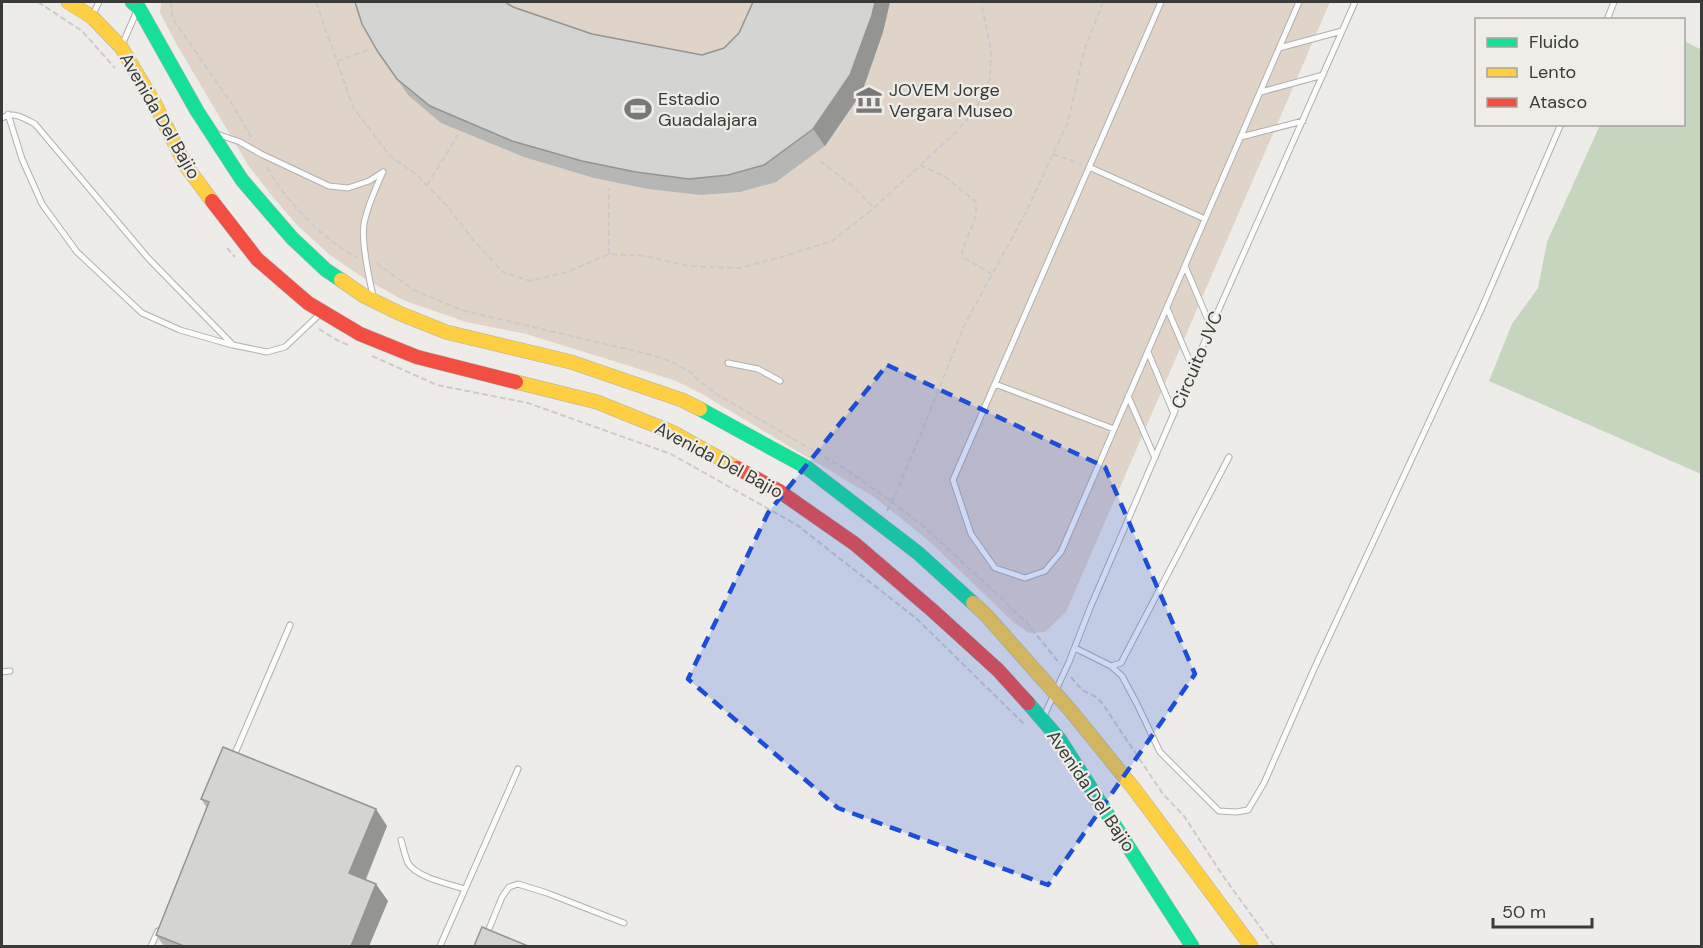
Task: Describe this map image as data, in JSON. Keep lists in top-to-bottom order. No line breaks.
{"streets":{"main road":["Avenida Del Bajio"],"lane":["Circuito JVC"]},"crossings":[["Avenida Del Bajio","Circuito JVC"]],"places":{"museum":["JOVEM Jorge Vergara Museo"],"sports":["Estadio Guadalajara"]},"legend":["Fluido","Lento","Atasco"],"scale_bar":"50 m"}
